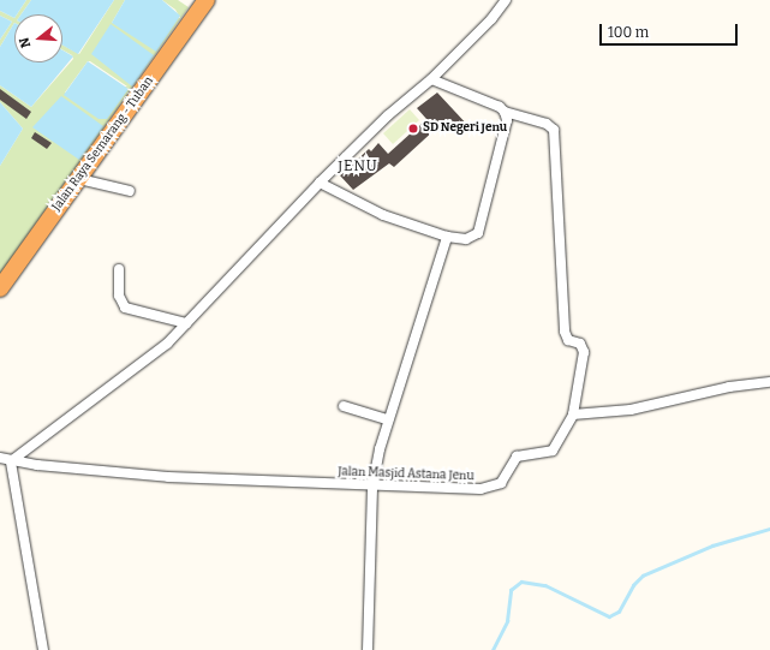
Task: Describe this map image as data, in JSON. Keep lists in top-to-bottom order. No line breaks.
{"streets":{"highway":["Jalan Raya Semarang - Tuban"],"street":["Jalan Masjid Astana Jenu"]},"districts":["JENU"],"places":["SD Negeri Jenu"],"scale_bar":"100 m","north":"left"}
